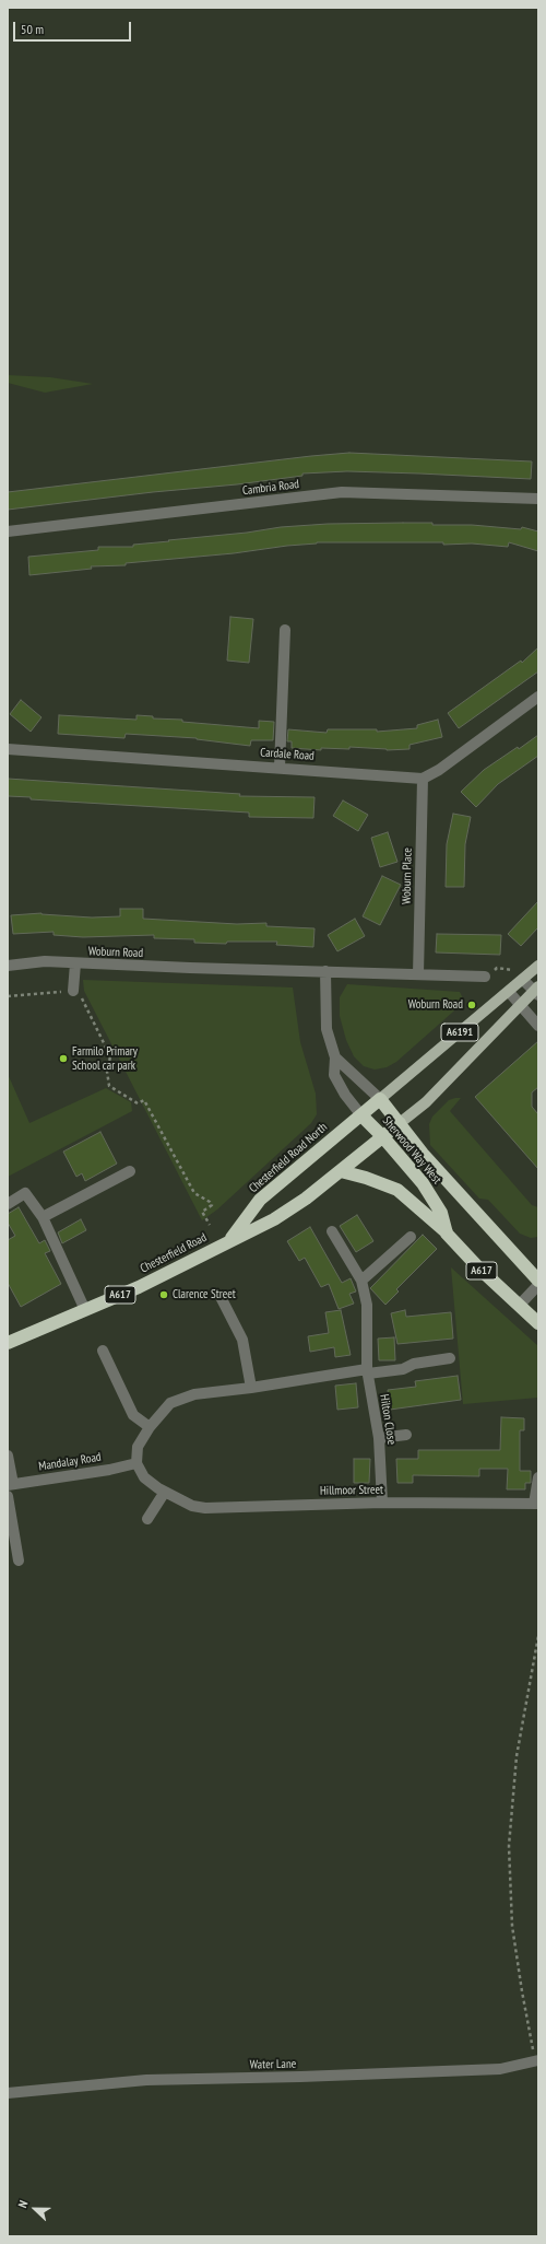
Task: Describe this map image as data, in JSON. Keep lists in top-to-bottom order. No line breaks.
{"streets":{"highway":["Sherwood Way West","Chesterfield Road North","Chesterfield Road","A617"],"main road":["A6191"],"street":["Cambria Road","Cardale Road","Woburn Place","Woburn Road","Hilton Close","Mandalay Road","Hillmoor Street","Water Lane"]},"crossings":[["Cardale Road","Woburn Place"],["Woburn Place","Woburn Road"],["A6191","Sherwood Way West"],["A6191","A617"],["Sherwood Way West","Chesterfield Road North"],["Sherwood Way West","A617"],["Chesterfield Road North","Chesterfield Road"],["Chesterfield Road North","A617"],["Chesterfield Road","A617"],["Hilton Close","Hillmoor Street"],["Mandalay Road","Hillmoor Street"]],"places":["Woburn Road","Farmilo Primary School car park","Clarence Street"],"scale_bar":"50 m","north":"left"}
